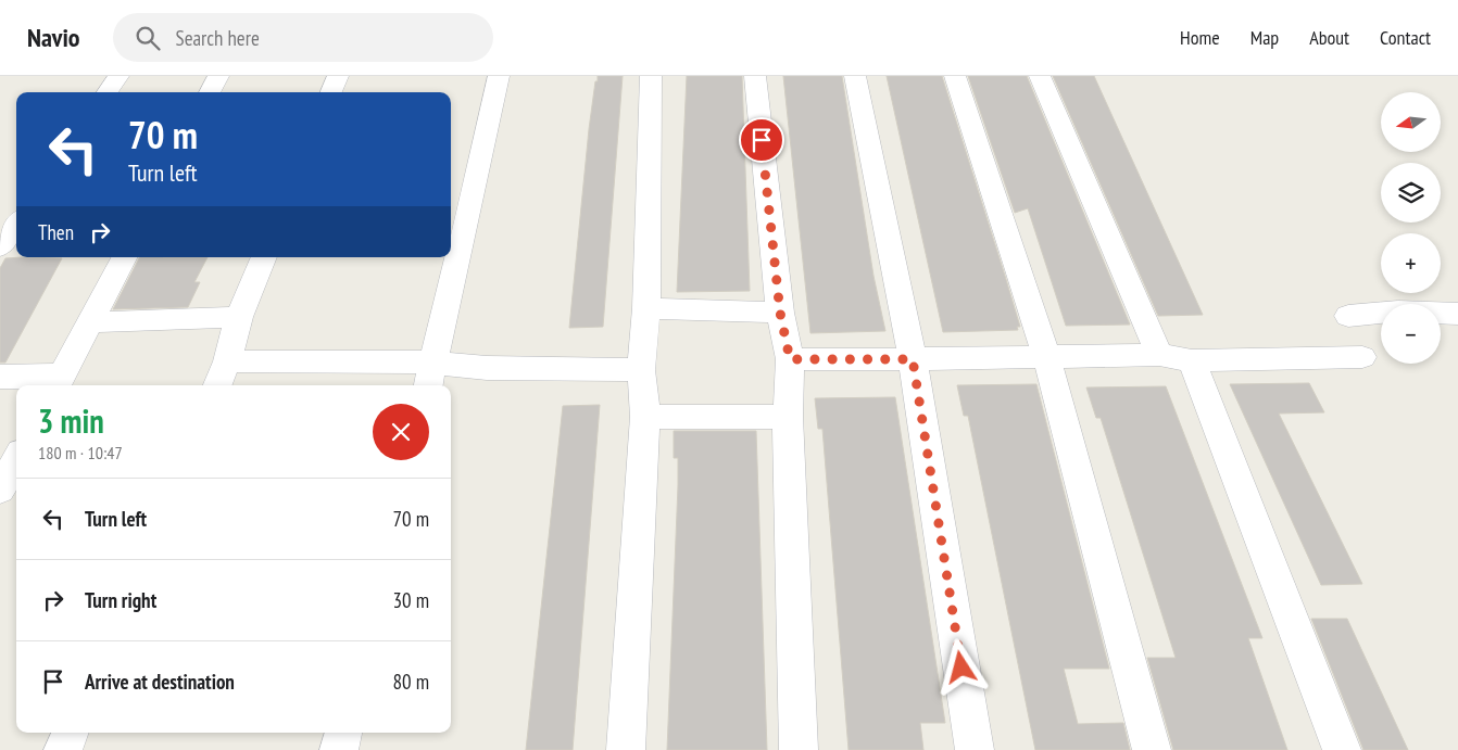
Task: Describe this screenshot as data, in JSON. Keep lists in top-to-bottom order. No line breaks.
{"north":"left","page":{"header":"Navio","search":"Search here","nav":["Home","Map","About","Contact"],"map_buttons":["+","−"],"turn":["70 m","Turn left"],"then":"Then","heading":["3 min","180 m · 10:47"],"list":[{"name":"Turn left","value":"70 m"},{"name":"Turn right","value":"30 m"},{"name":"Arrive at destination","value":"80 m"}]}}
